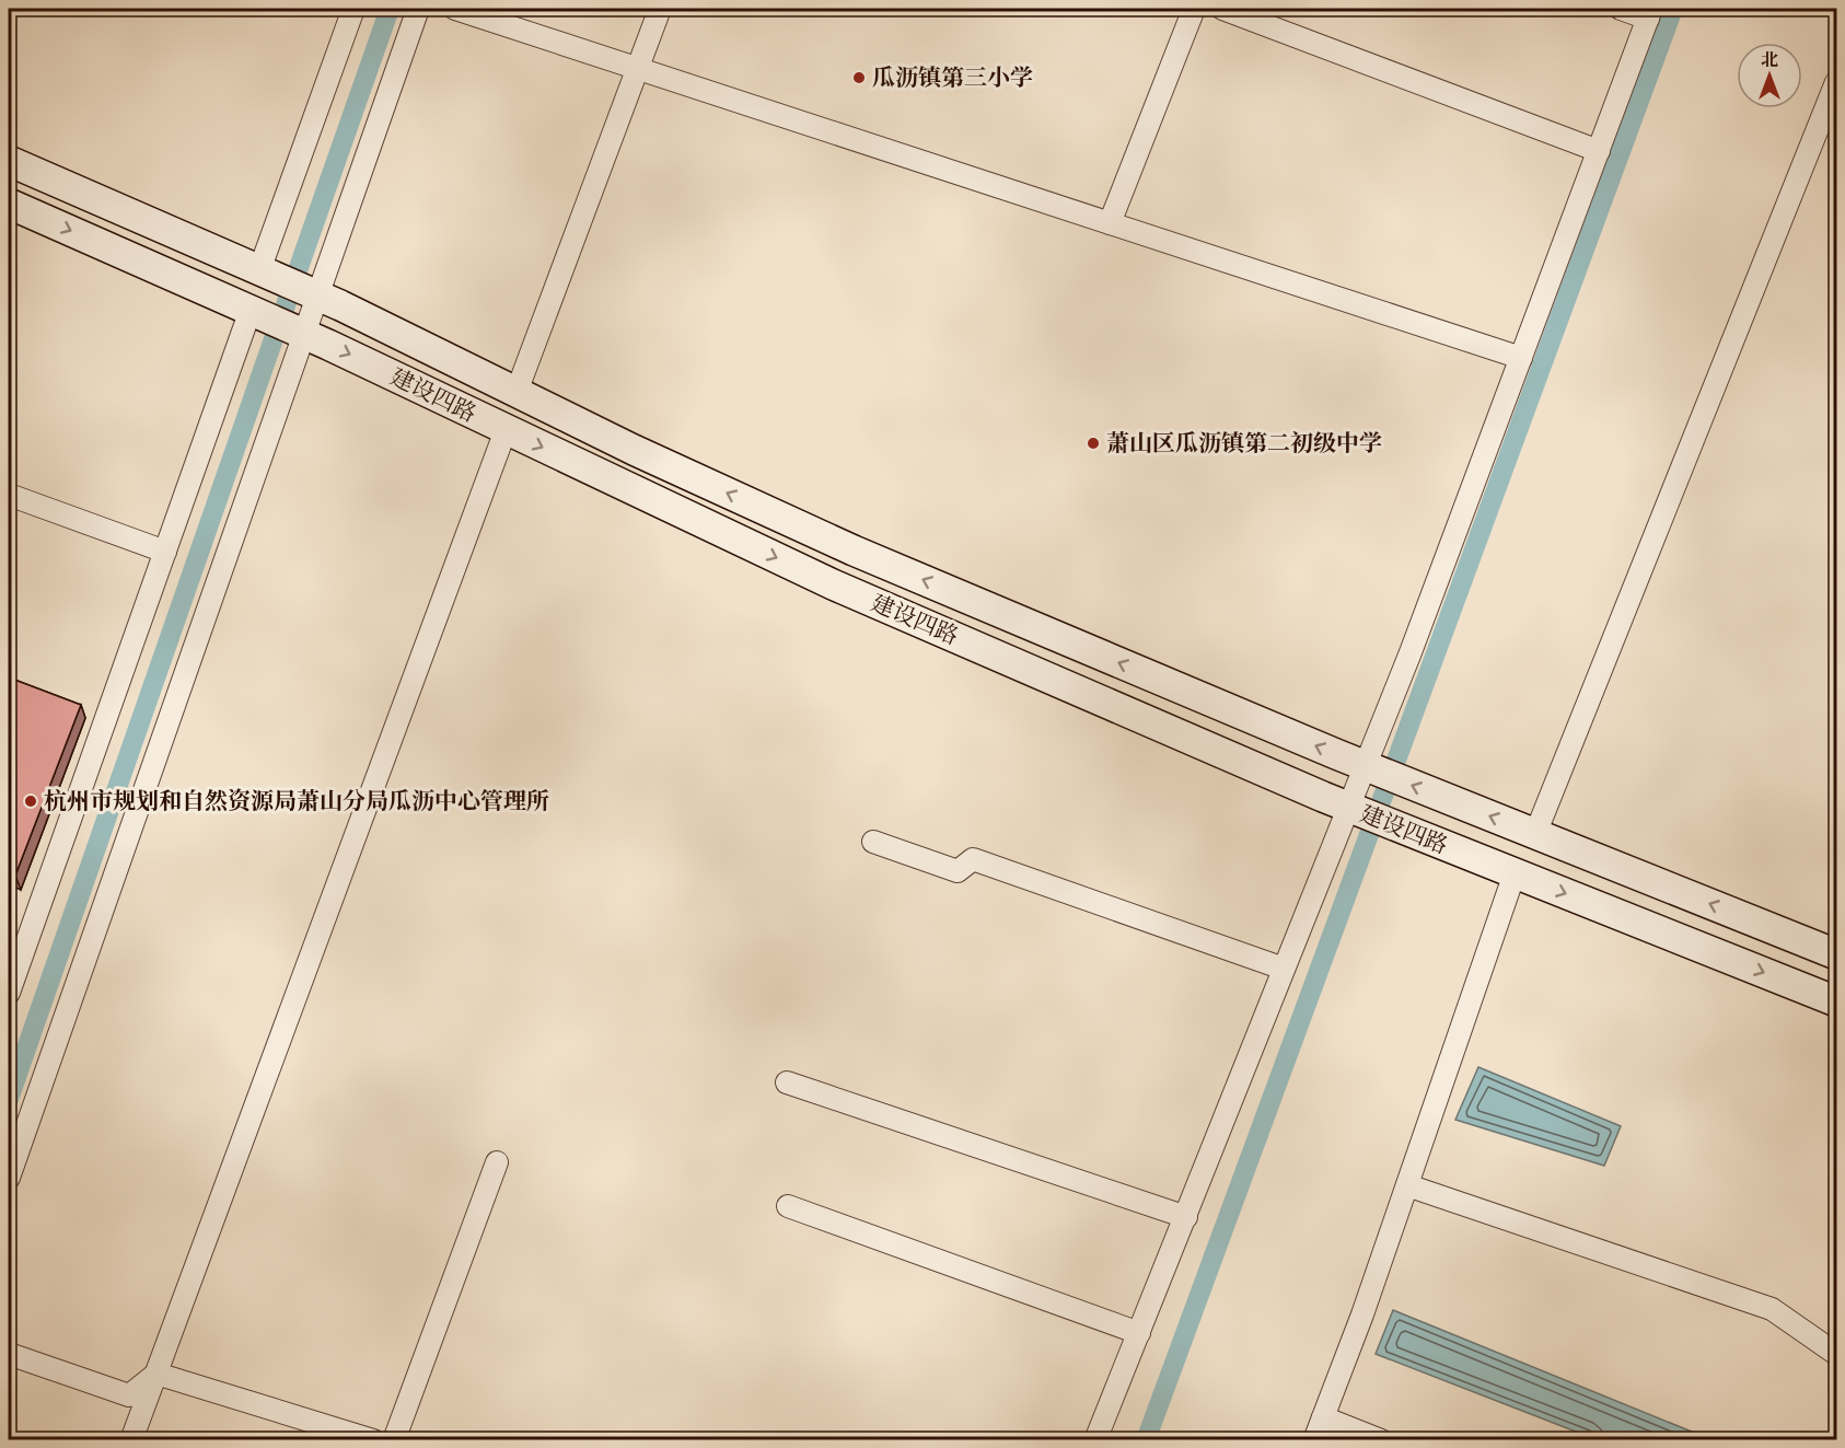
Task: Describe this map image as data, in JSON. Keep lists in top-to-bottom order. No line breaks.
{"streets":{"main road":["建设四路"]},"places":["瓜沥镇第三小学","萧山区瓜沥镇第二初级中学","杭州市规划和自然资源局萧山分局瓜沥中心管理所"],"north":"top"}
